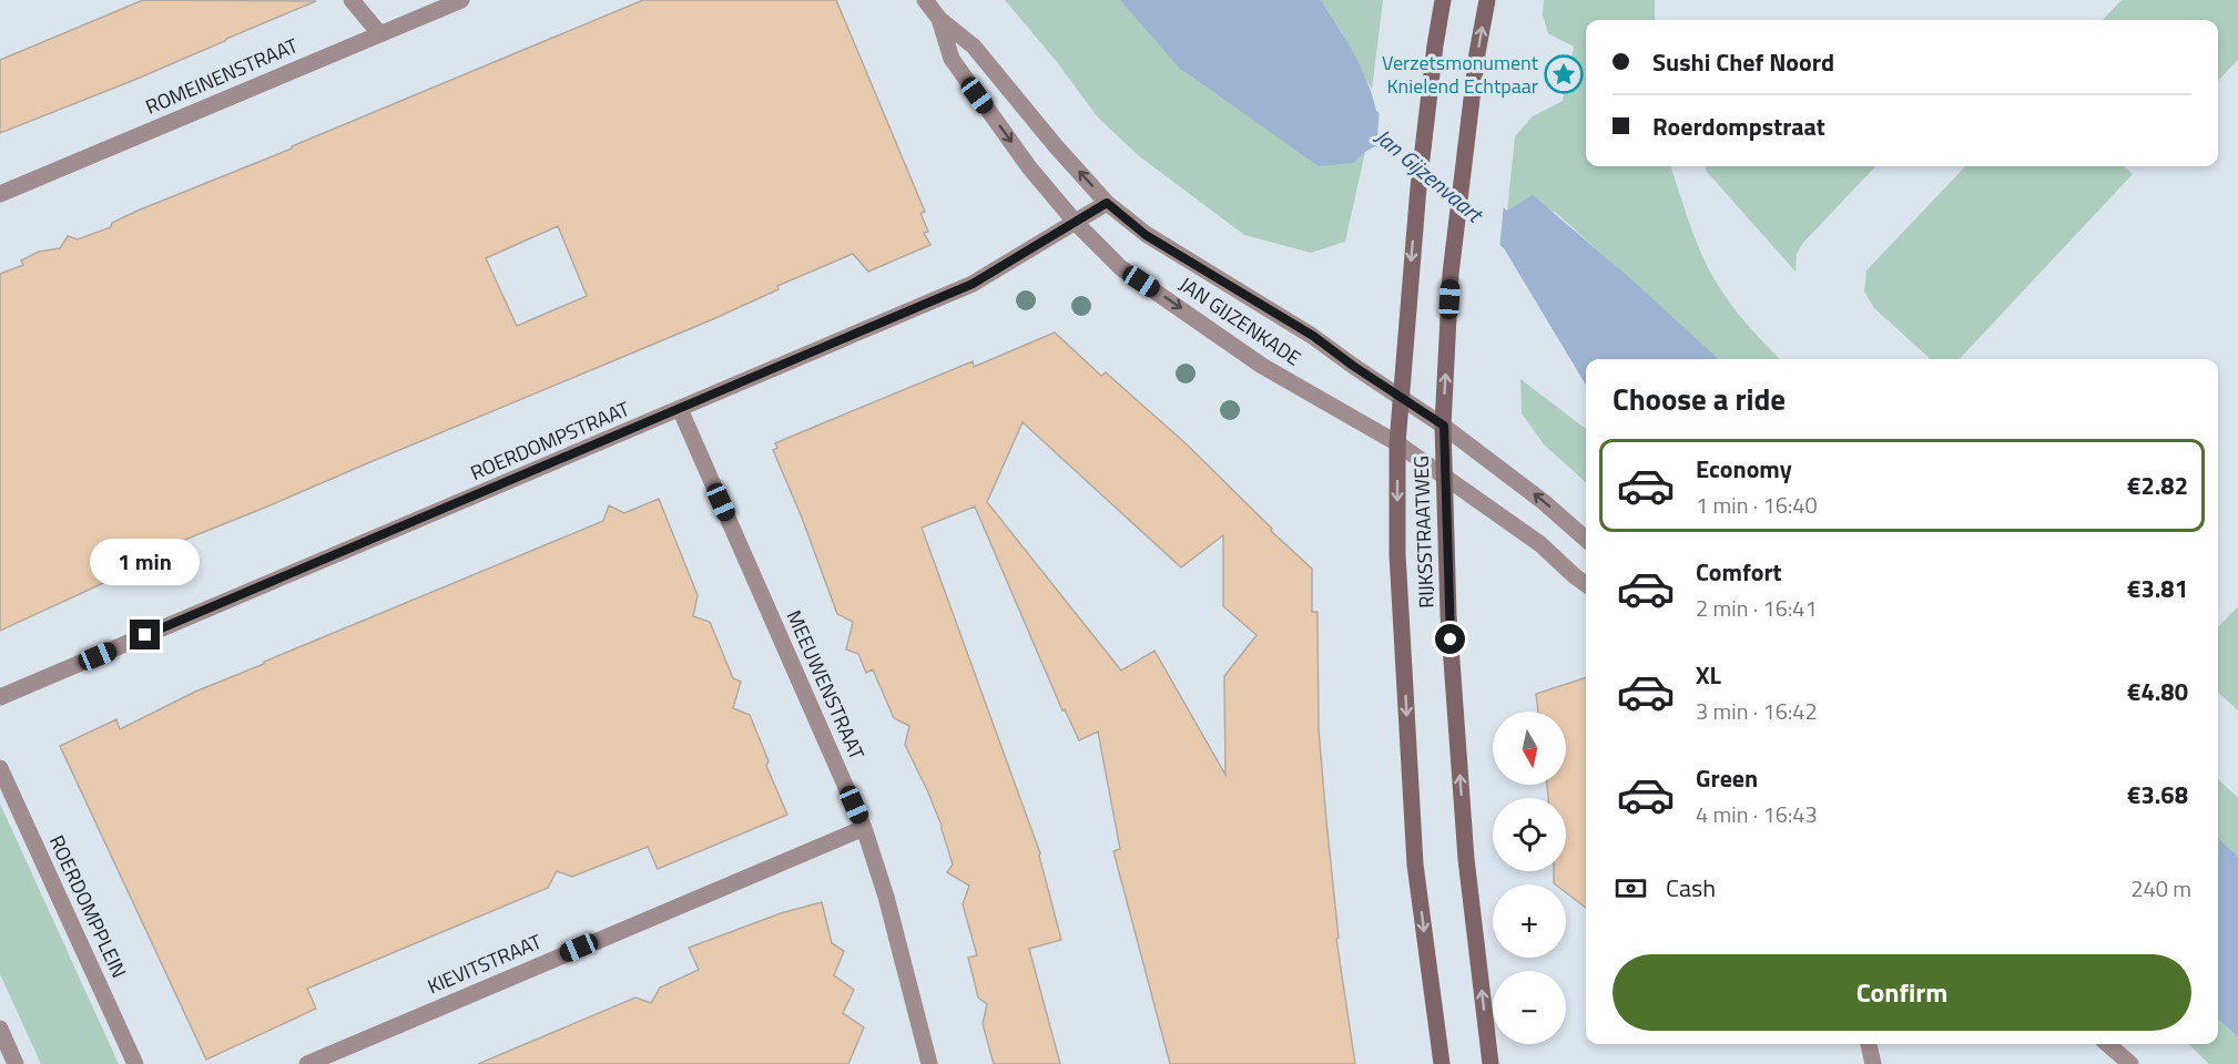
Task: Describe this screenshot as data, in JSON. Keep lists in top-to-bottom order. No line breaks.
{"streets":{"main road":["RIJKSSTRAATWEG"],"street":["ROMEINENSTRAAT","JAN GIJZENKADE","ROERDOMPSTRAAT","MEEUWENSTRAAT","ROERDOMPPLEIN","KIEVITSTRAAT"]},"crossings":[["JAN GIJZENKADE","ROERDOMPSTRAAT"],["JAN GIJZENKADE","RIJKSSTRAATWEG"],["ROERDOMPSTRAAT","MEEUWENSTRAAT"],["MEEUWENSTRAAT","KIEVITSTRAAT"]],"water":["Jan Gijzenvaart"],"places":{"place":["Verzetsmonument Knielend Echtpaar"]},"north":"bottom","page":{"banner":["Sushi Chef Noord","Roerdompstraat"],"heading":"Choose a ride","list":[{"name":"Economy","note":"1 min · 16:40","value":"€2.82"},{"name":"Comfort","note":"2 min · 16:41","value":"€3.81"},{"name":"XL","note":"3 min · 16:42","value":"€4.80"},{"name":"Green","note":"4 min · 16:43","value":"€3.68"}],"bubble":"1 min","map_buttons":["+","−"],"pay":["Cash","240 m"],"buttons":"Confirm"}}
